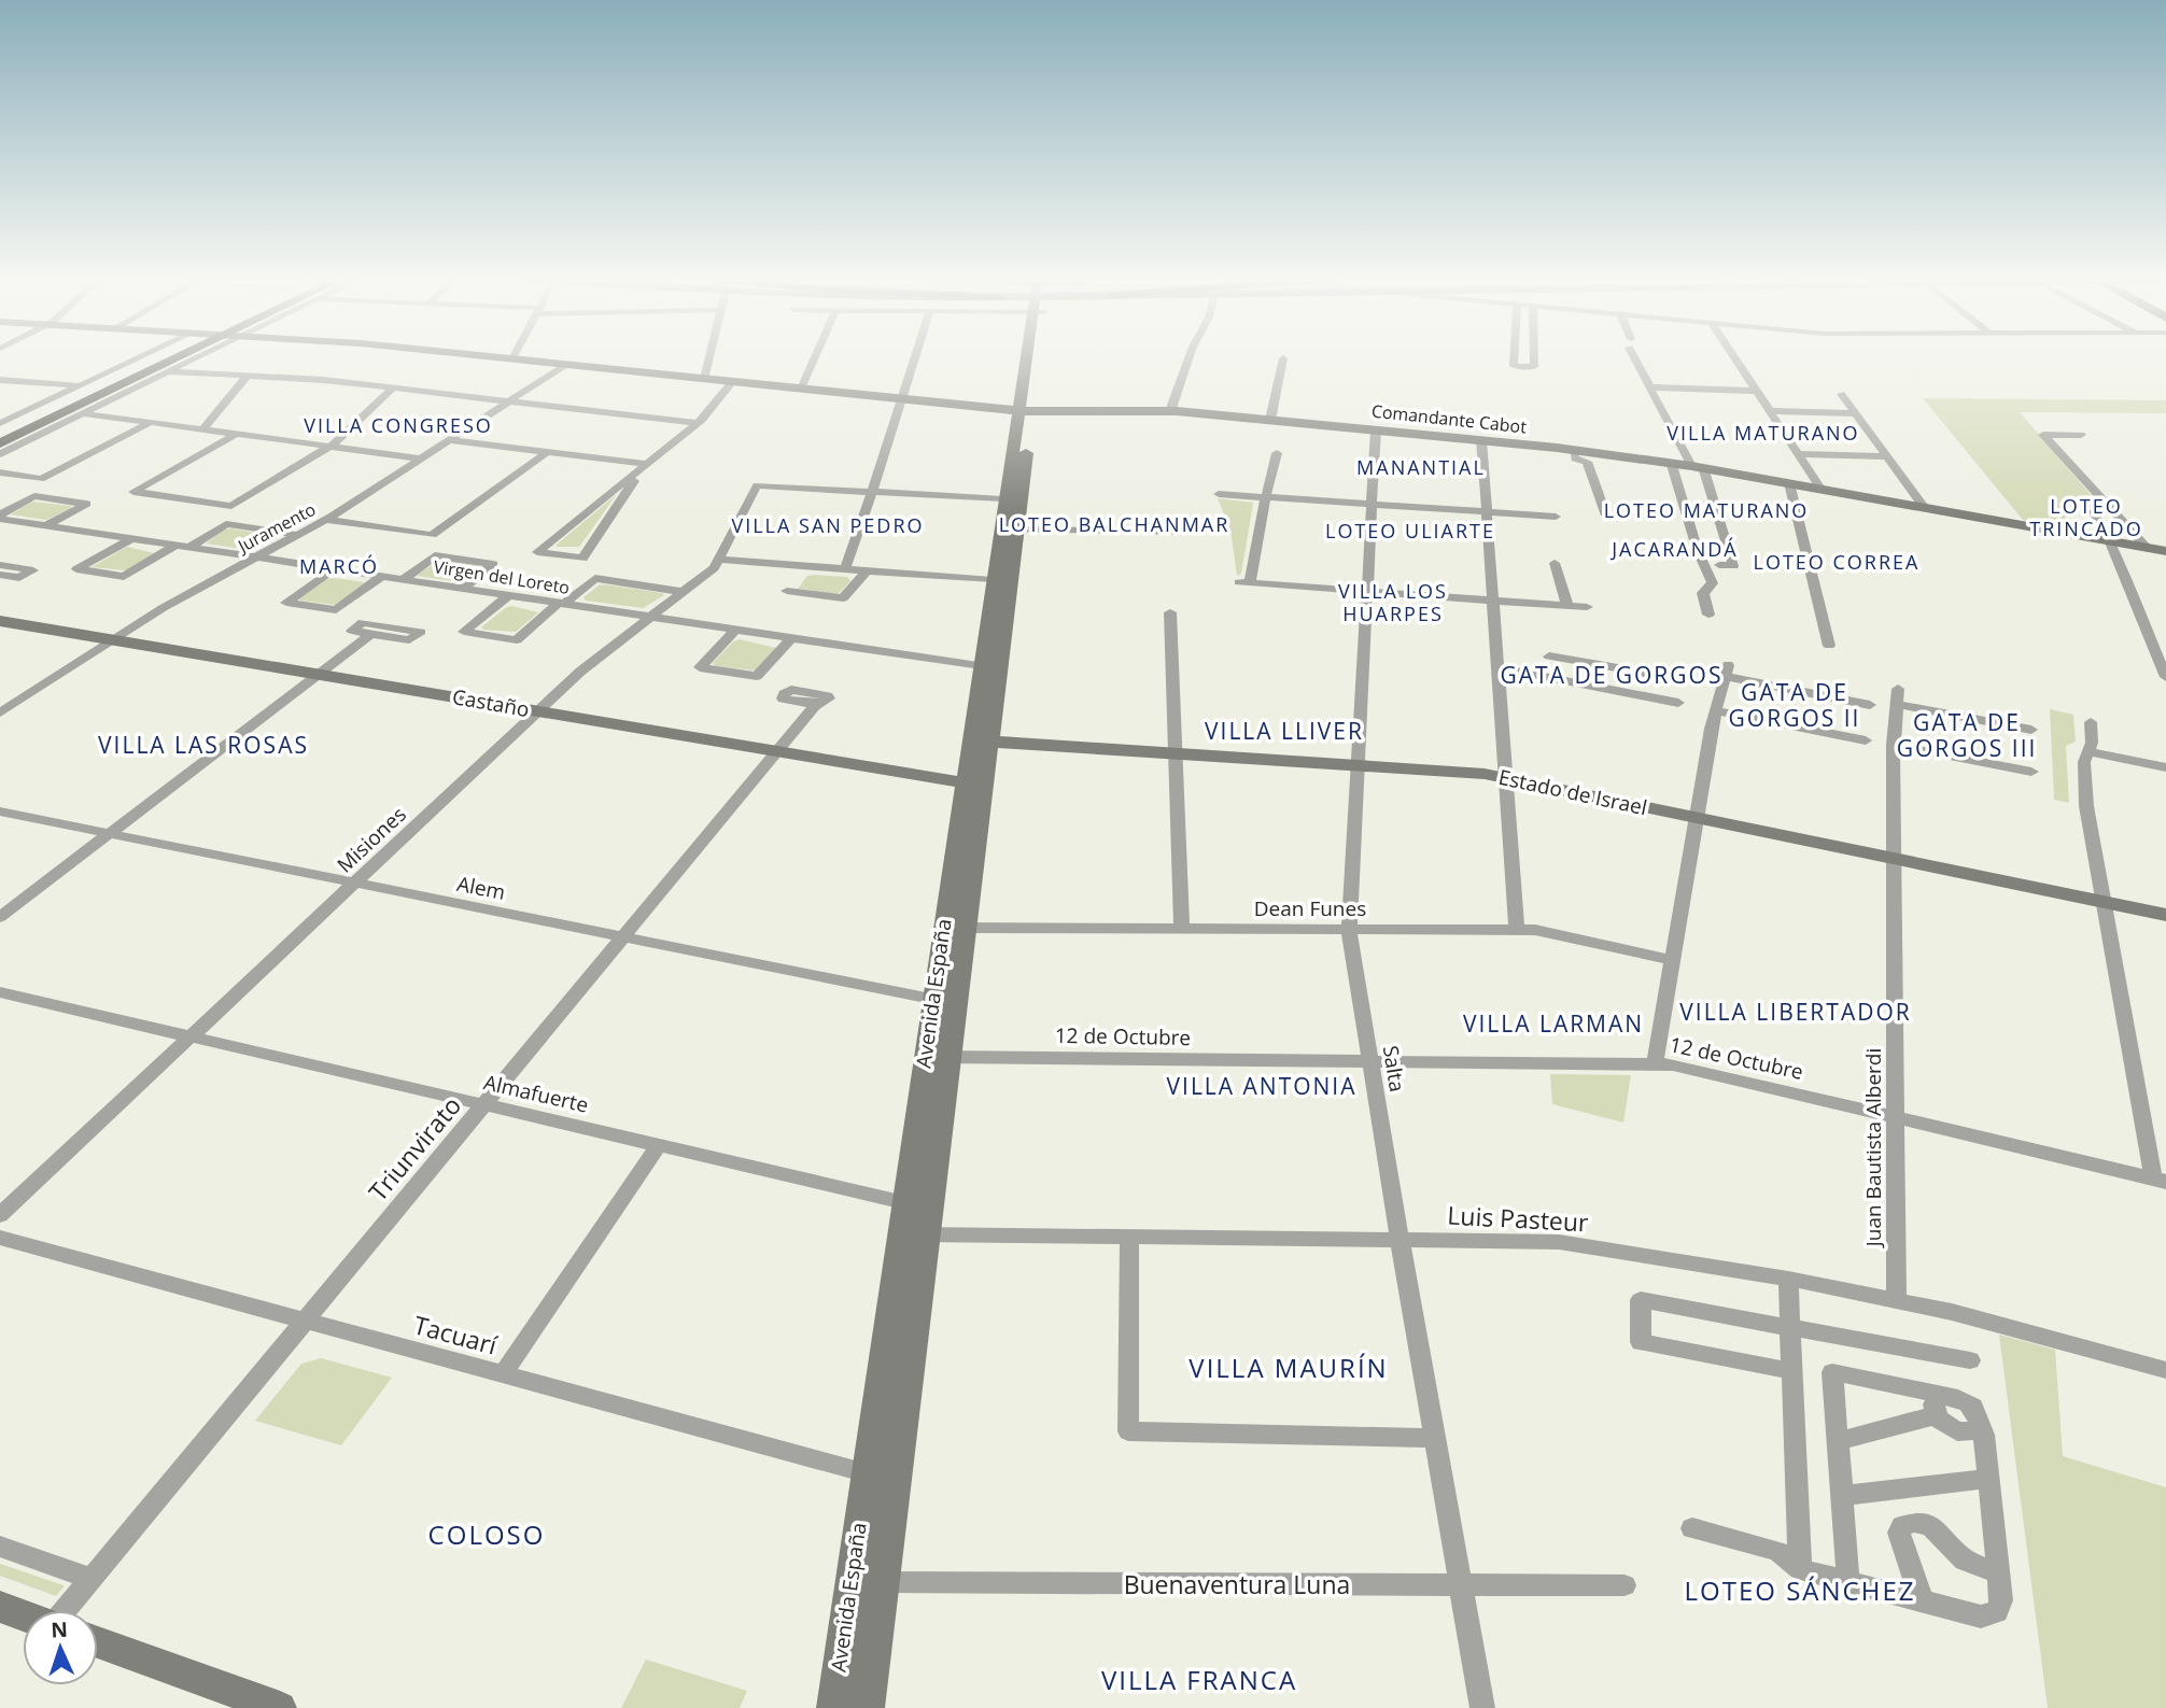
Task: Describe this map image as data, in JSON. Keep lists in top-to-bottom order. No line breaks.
{"streets":{"main road":["Comandante Cabot","Avenida España"],"street":["Juramento","Virgen del Loreto","Castaño","Estado de Israel","Misiones","Alem","Dean Funes","12 de Octubre","Salta","Almafuerte","Juan Bautista Alberdi","Triunvirato","Luis Pasteur","Tacuarí","Buenaventura Luna"]},"crossings":[["Comandante Cabot","Juramento"],["Comandante Cabot","Avenida España"],["Comandante Cabot","Salta"],["Juramento","Virgen del Loreto"],["Juramento","Castaño"],["Virgen del Loreto","Misiones"],["Virgen del Loreto","Avenida España"],["Castaño","Misiones"],["Castaño","Avenida España"],["Castaño","Triunvirato"],["Estado de Israel","Avenida España"],["Estado de Israel","Salta"],["Estado de Israel","Juan Bautista Alberdi"],["Misiones","Alem"],["Misiones","Almafuerte"],["Alem","Avenida España"],["Alem","Triunvirato"],["Dean Funes","Avenida España"],["Dean Funes","Salta"],["Avenida España","12 de Octubre"],["Avenida España","Almafuerte"],["Avenida España","Luis Pasteur"],["Avenida España","Tacuarí"],["Avenida España","Buenaventura Luna"],["12 de Octubre","Salta"],["12 de Octubre","Juan Bautista Alberdi"],["Salta","Luis Pasteur"],["Salta","Buenaventura Luna"],["Almafuerte","Triunvirato"],["Almafuerte","Luis Pasteur"],["Juan Bautista Alberdi","Luis Pasteur"],["Triunvirato","Tacuarí"]],"districts":["VILLA CONGRESO","VILLA MATURANO","MANANTIAL","LOTEO TRINCADO","LOTEO MATURANO","LOTEO BALCHANMAR","VILLA SAN PEDRO","LOTEO ULIARTE","JACARANDÁ","LOTEO CORREA","MARCÓ","VILLA LOS HUARPES","GATA DE GORGOS","GATA DE GORGOS II","GATA DE GORGOS III","VILLA LLIVER","VILLA LAS ROSAS","VILLA LIBERTADOR","VILLA LARMAN","VILLA ANTONIA","VILLA MAURÍN","COLOSO","LOTEO SÁNCHEZ","VILLA FRANCA"],"north":"top"}
